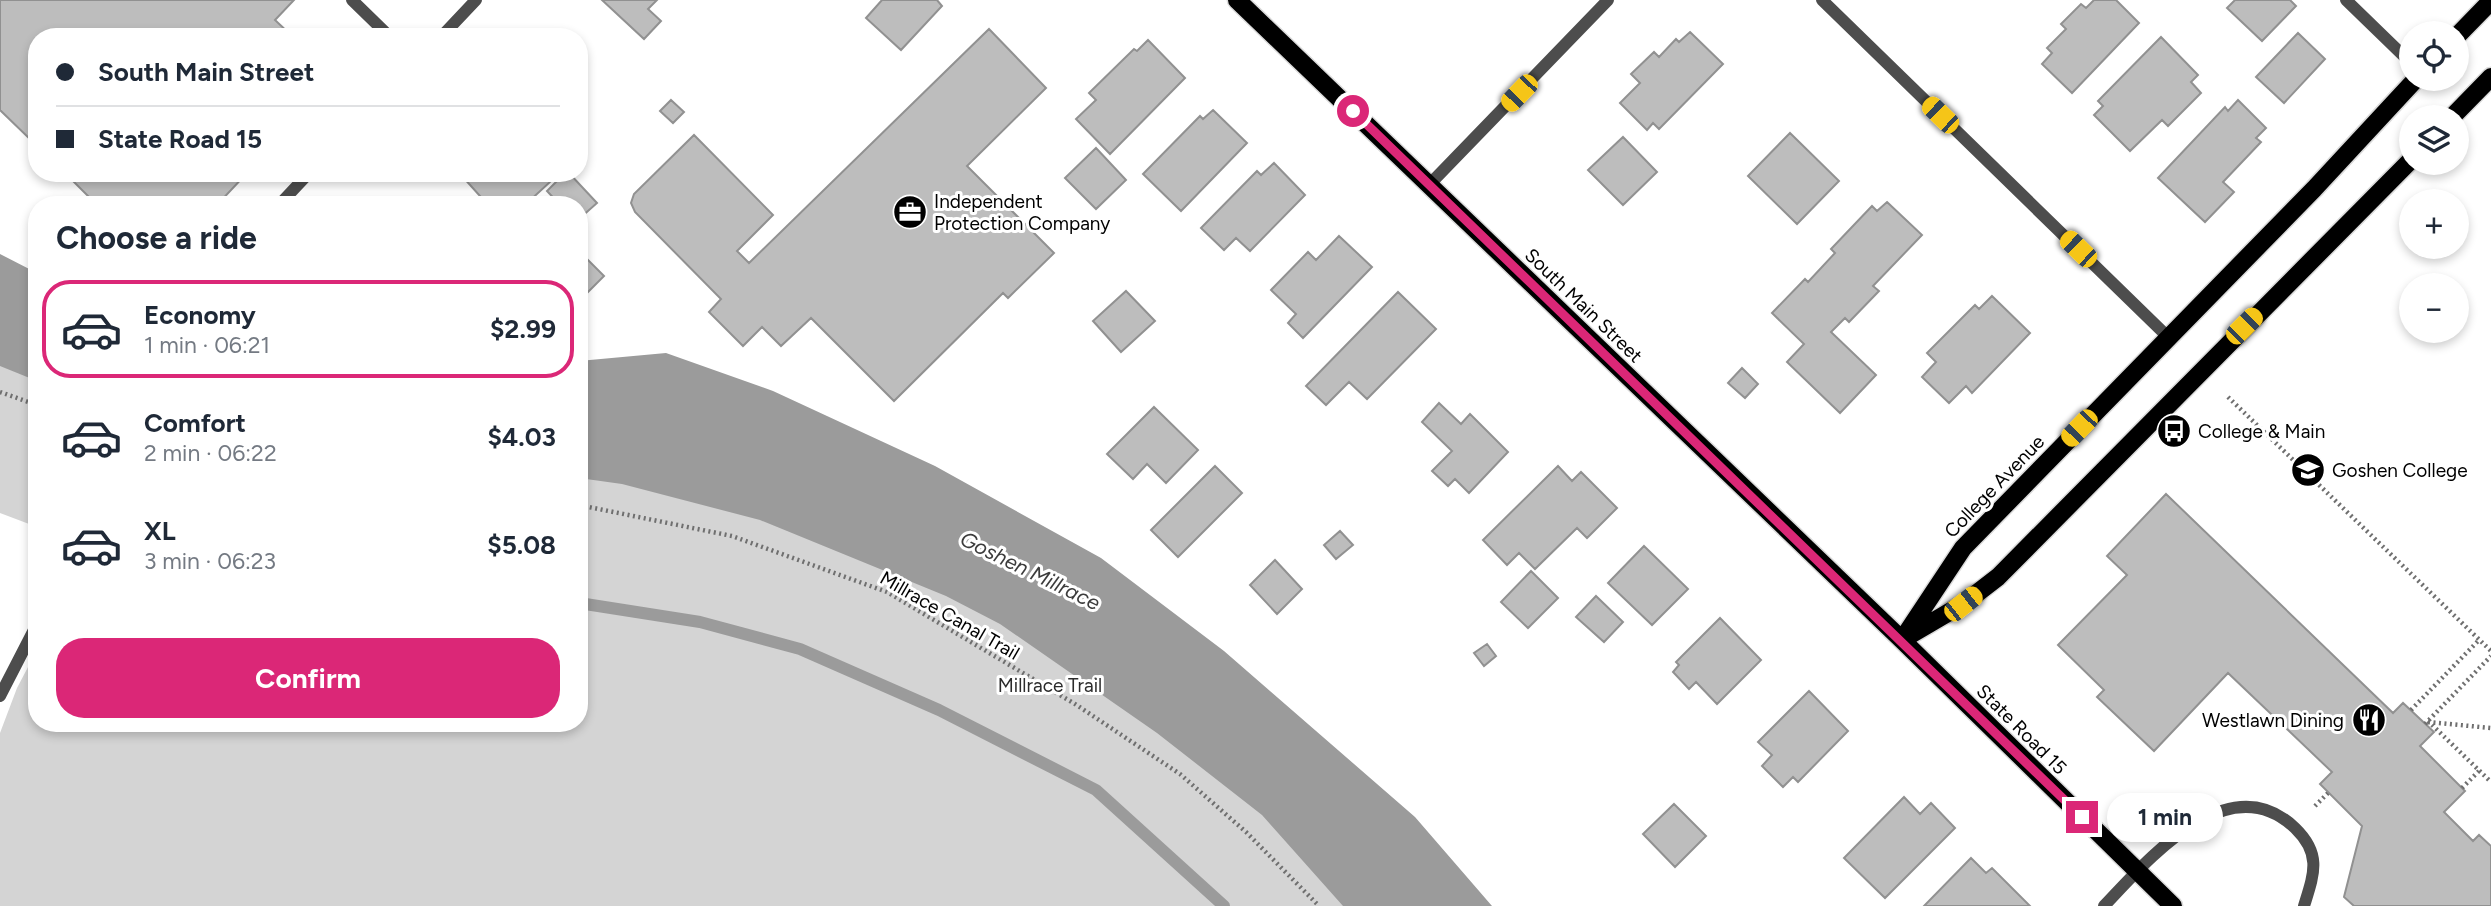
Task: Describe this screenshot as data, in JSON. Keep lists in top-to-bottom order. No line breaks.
{"streets":{"main road":["South Main Street","College Avenue","State Road 15"],"path":["Millrace Canal Trail"]},"crossings":[["South Main Street","College Avenue"],["South Main Street","State Road 15"],["College Avenue","State Road 15"]],"water":["Goshen Millrace"],"parks":["Millrace Trail"],"places":{"office":["Independent Protection Company"],"bus stop":["College & Main"],"school or university":["Goshen College"],"restaurant":["Westlawn Dining"]},"page":{"map_buttons":["+","−"],"banner":["South Main Street","State Road 15"],"heading":"Choose a ride","list":[{"name":"Economy","note":"1 min · 06:21","value":"$2.99"},{"name":"Comfort","note":"2 min · 06:22","value":"$4.03"},{"name":"XL","note":"3 min · 06:23","value":"$5.08"}],"buttons":"Confirm","bubble":"1 min"}}
